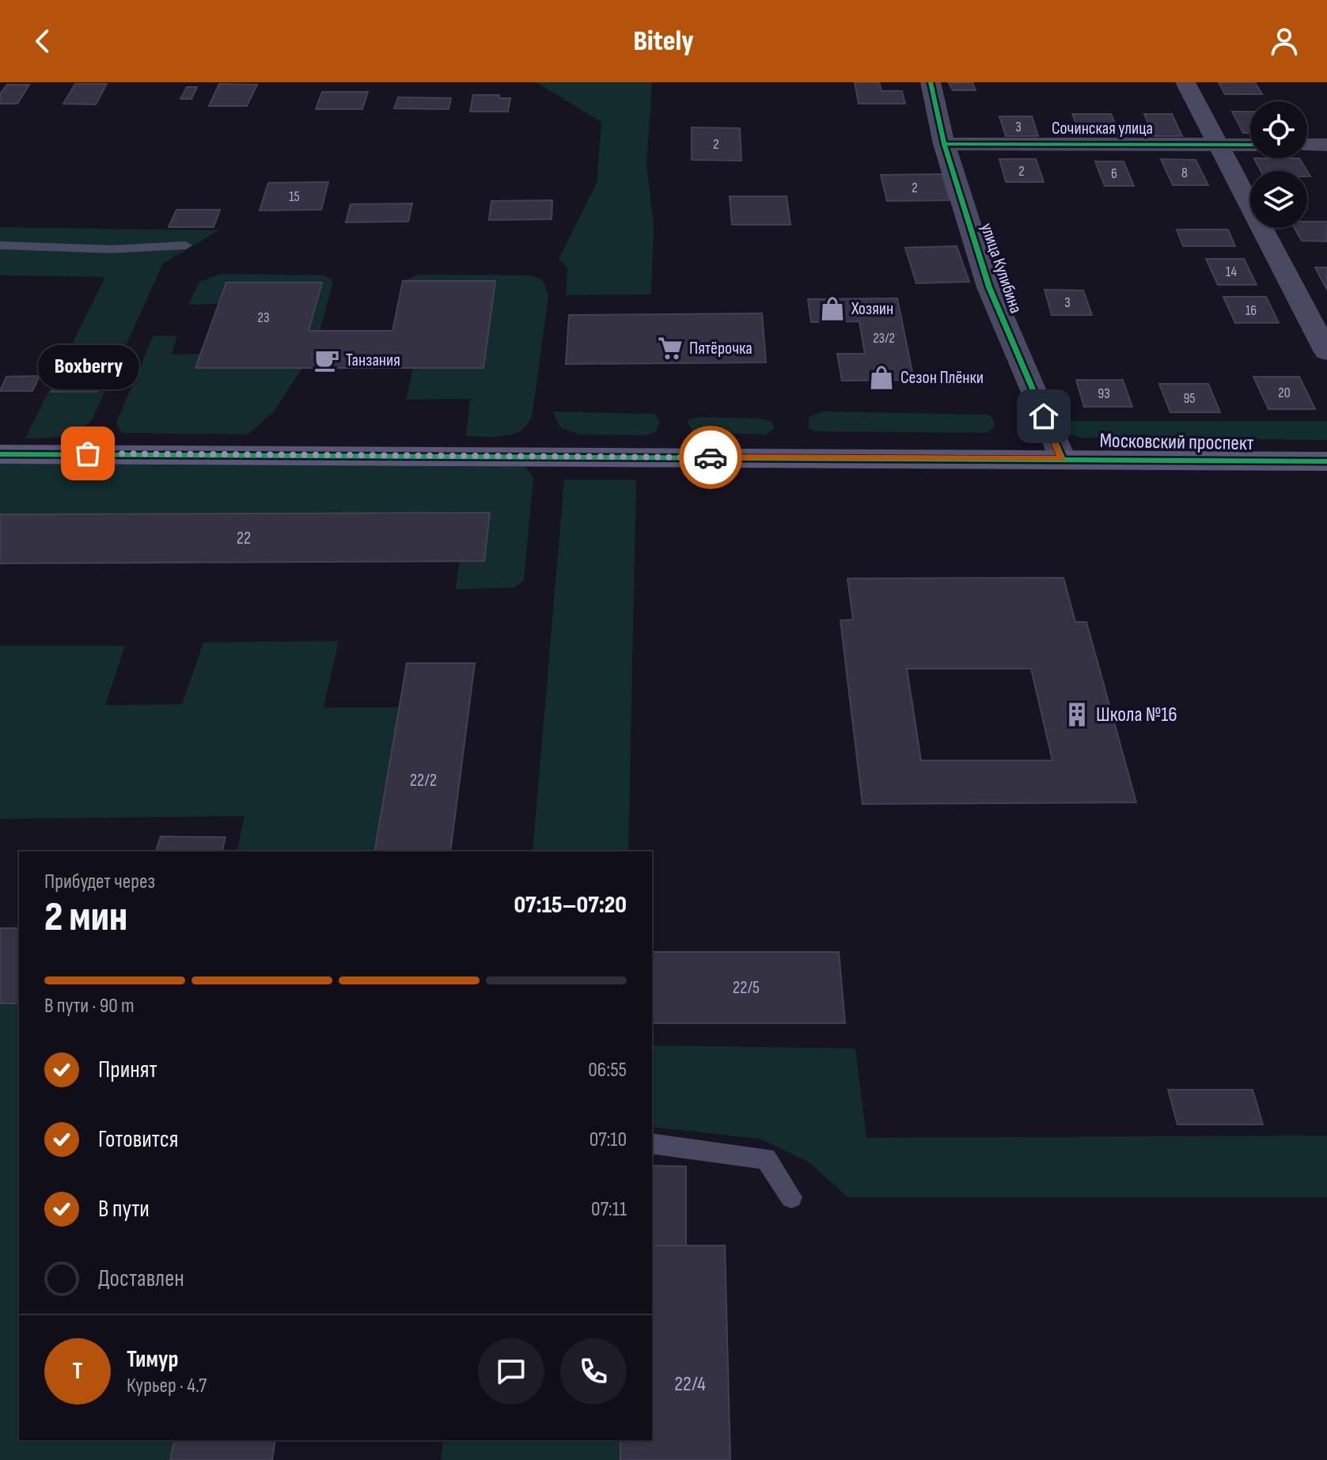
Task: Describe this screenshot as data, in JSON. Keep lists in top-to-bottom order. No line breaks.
{"streets":{"street":["Сочинская улица","улица Кулибина","Московский проспект"]},"crossings":[["Сочинская улица","улица Кулибина"],["улица Кулибина","Московский проспект"]],"places":{"shop":["Хозяин","Сезон Плёнки"],"supermarket":["Пятёрочка"],"cafe":["Танзания"],"other":["Boxberry"],"building":["Школа №16"]},"house_numbers":["3","2","2","8","6","2","15","14","3","16","23","23/2","20","93","95","22","22/2","22/5","22/4"],"page":{"header":"Bitely","bubble":"Boxberry","heading":["2 мин","Прибудет через","07:15–07:20"],"panel":["Тимур","Курьер · 4.7"],"bar":"В пути · 90 m","list":[["Принят","06:55"],["Готовится","07:10"],["В пути","07:11"],"Доставлен"],"round":"Т"}}
